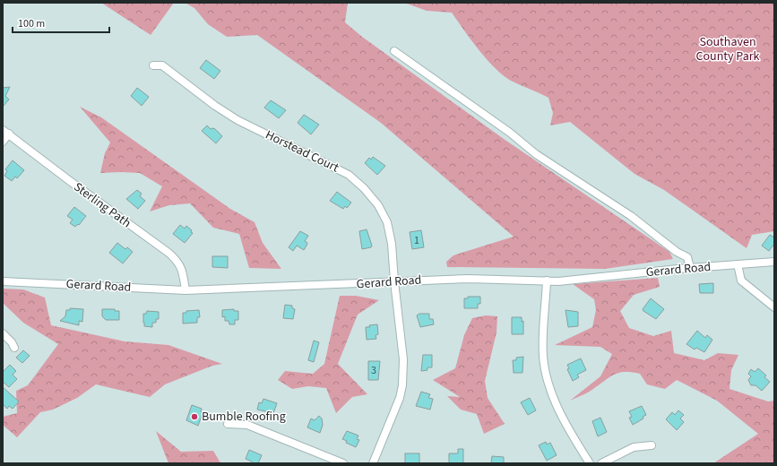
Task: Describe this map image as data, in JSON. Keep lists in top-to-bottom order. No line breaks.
{"streets":{"street":["Horstead Court","Sterling Path","Gerard Road"]},"crossings":[["Horstead Court","Gerard Road"],["Sterling Path","Gerard Road"]],"parks":["Southaven County Park"],"places":["Bumble Roofing"],"house_numbers":["1","3"],"scale_bar":"100 m"}
